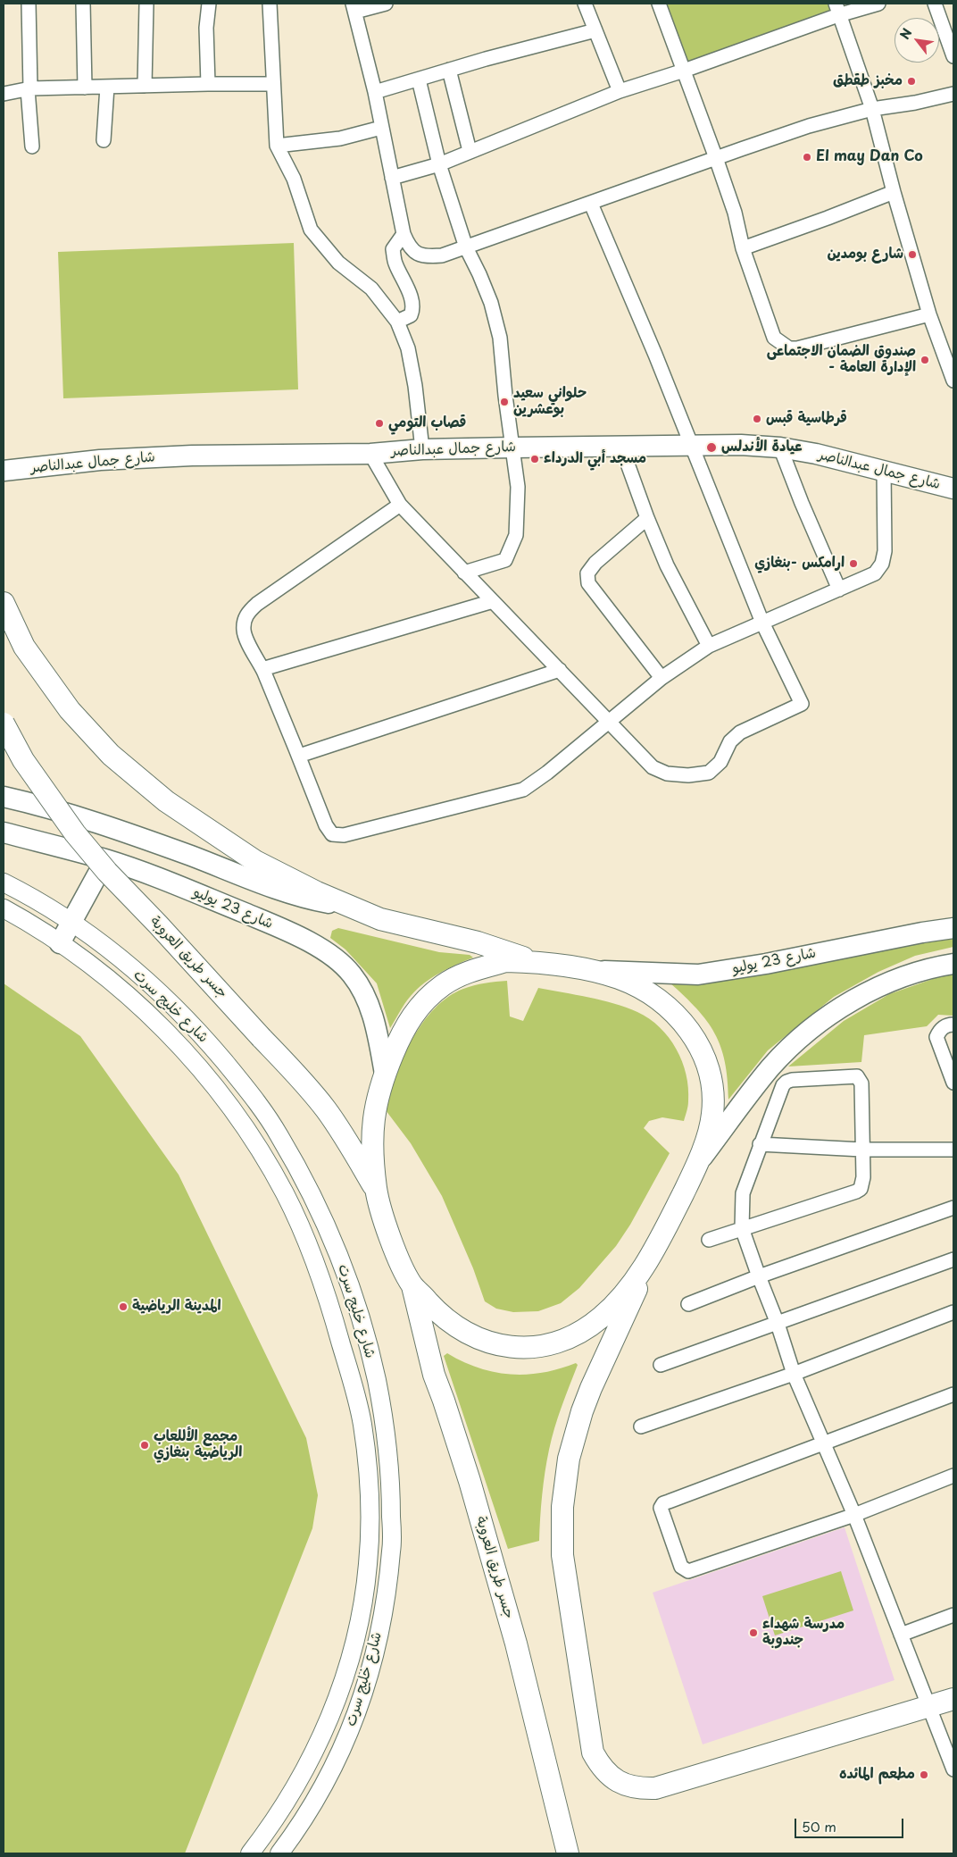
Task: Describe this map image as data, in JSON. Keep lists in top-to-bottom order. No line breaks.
{"streets":{"highway":["جسر طريق العروبة"],"main road":["شارع جمال عبدالناصر","شارع 23 يوليو","شارع خليج سرت"]},"places":["مخبز طقطق","El may Dan Co","شارع بومدين","صندوق الضمان الاجتماعى - الإدارة العامة","حلواني سعيد بوعشرين","قرطاسية قبس","قصاب التومي","عيادة الأندلس","مسجد أبي الدرداء","ارامكس -بنغازي","المدينة الرياضية","مجمع الأللعاب الرياضية بنغازي","مدرسة شهداء جندوبة","مطعم المائده"],"scale_bar":"50 m","north":"top left"}
